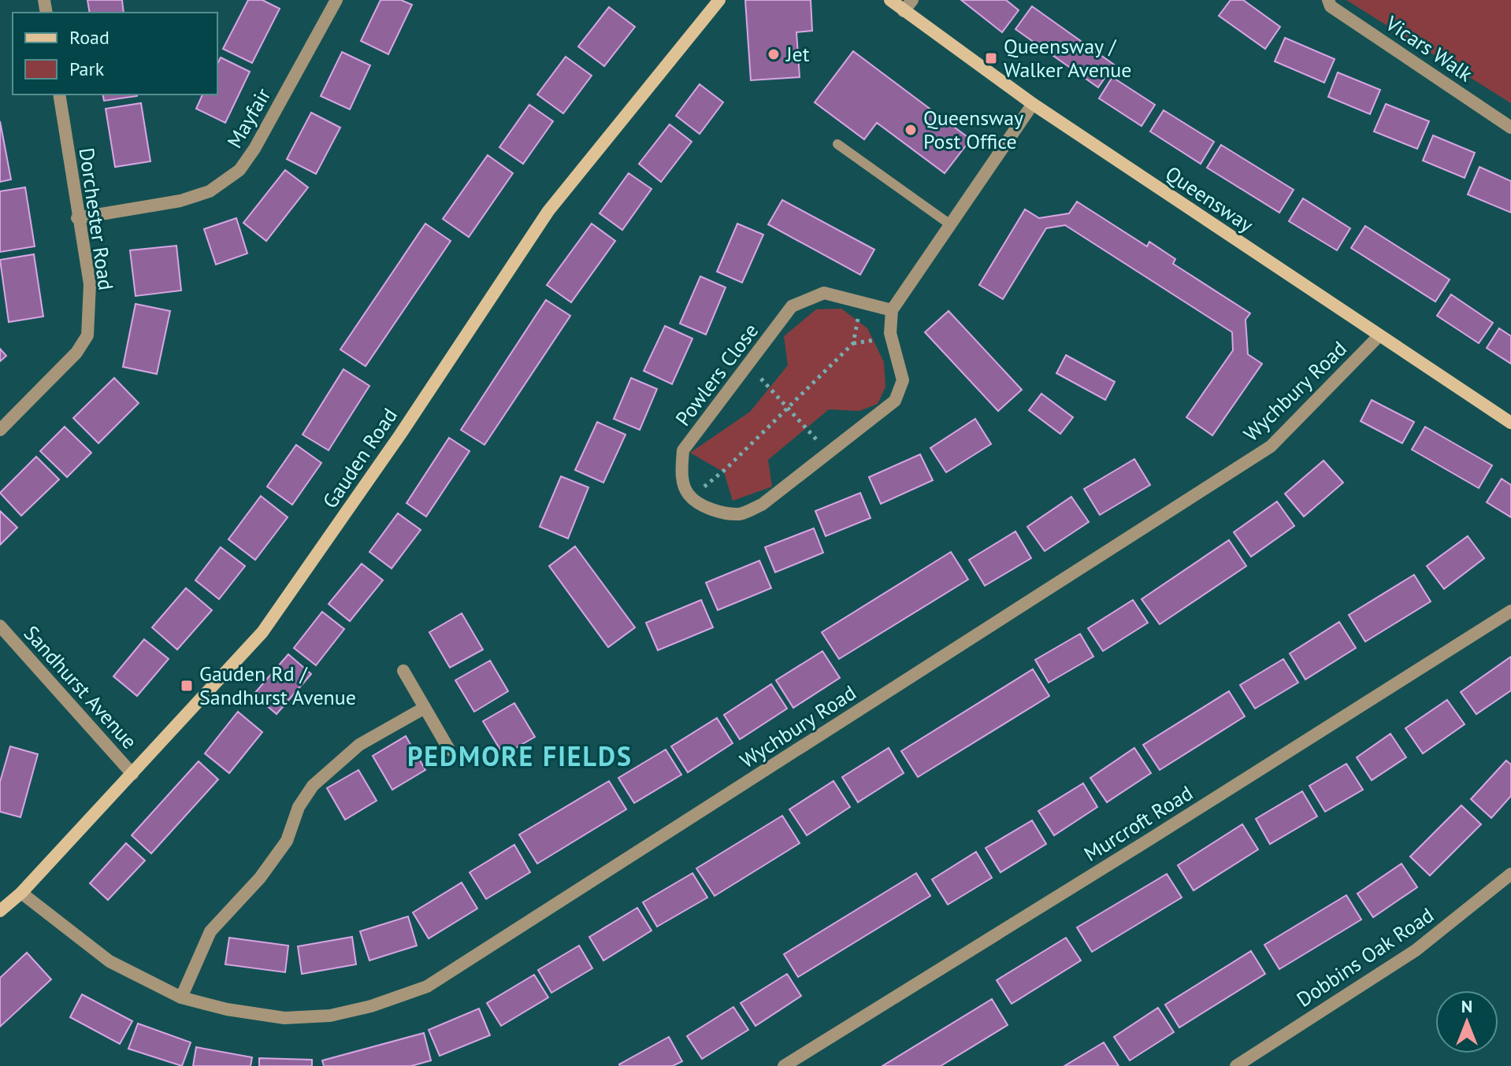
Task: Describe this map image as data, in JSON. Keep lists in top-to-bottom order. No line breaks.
{"streets":{"street":["Vicars Walk","Mayfair","Queensway","Dorchester Road","Powlers Close","Wychbury Road","Gauden Road","Sandhurst Avenue","Murcroft Road","Dobbins Oak Road"]},"crossings":[["Mayfair","Dorchester Road"],["Queensway","Wychbury Road"],["Wychbury Road","Gauden Road"],["Gauden Road","Sandhurst Avenue"]],"districts":["PEDMORE FIELDS"],"places":{"other":["Jet","Queensway Post Office"],"transit":["Queensway / Walker Avenue","Gauden Rd / Sandhurst Avenue"]},"legend":["Road","Park"],"north":"top"}
